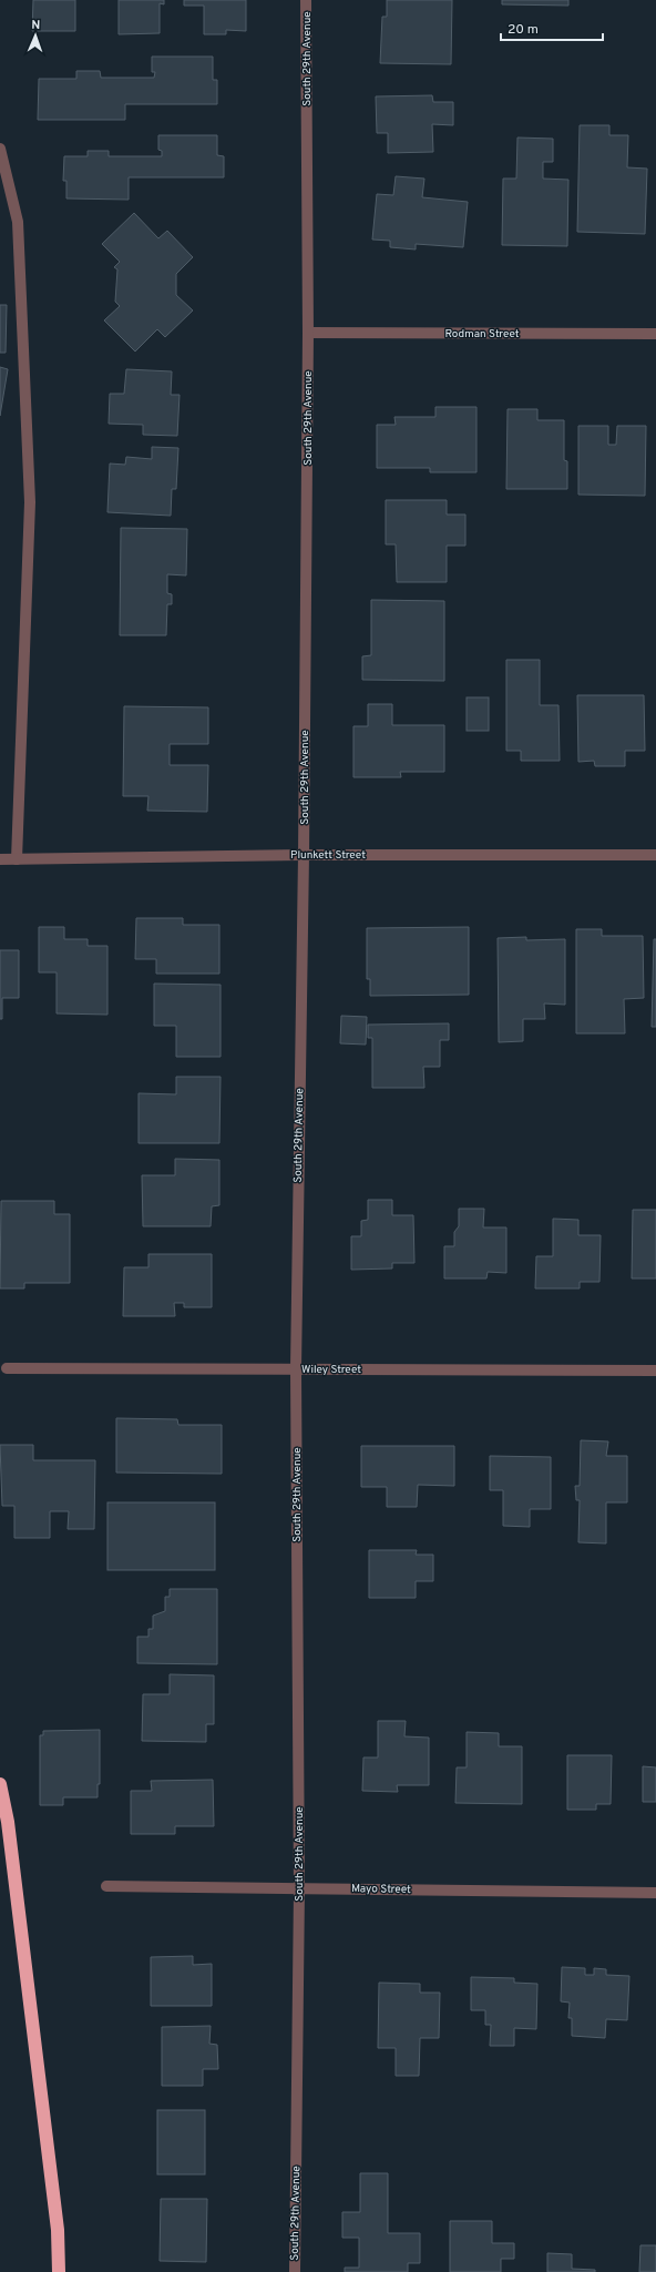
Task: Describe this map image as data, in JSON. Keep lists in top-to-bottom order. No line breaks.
{"streets":{"street":["South 29th Avenue","Rodman Street","Plunkett Street","Wiley Street","Mayo Street"]},"crossings":[["South 29th Avenue","Rodman Street"],["South 29th Avenue","Plunkett Street"],["South 29th Avenue","Wiley Street"],["South 29th Avenue","Mayo Street"]],"scale_bar":"20 m","north":"top"}
